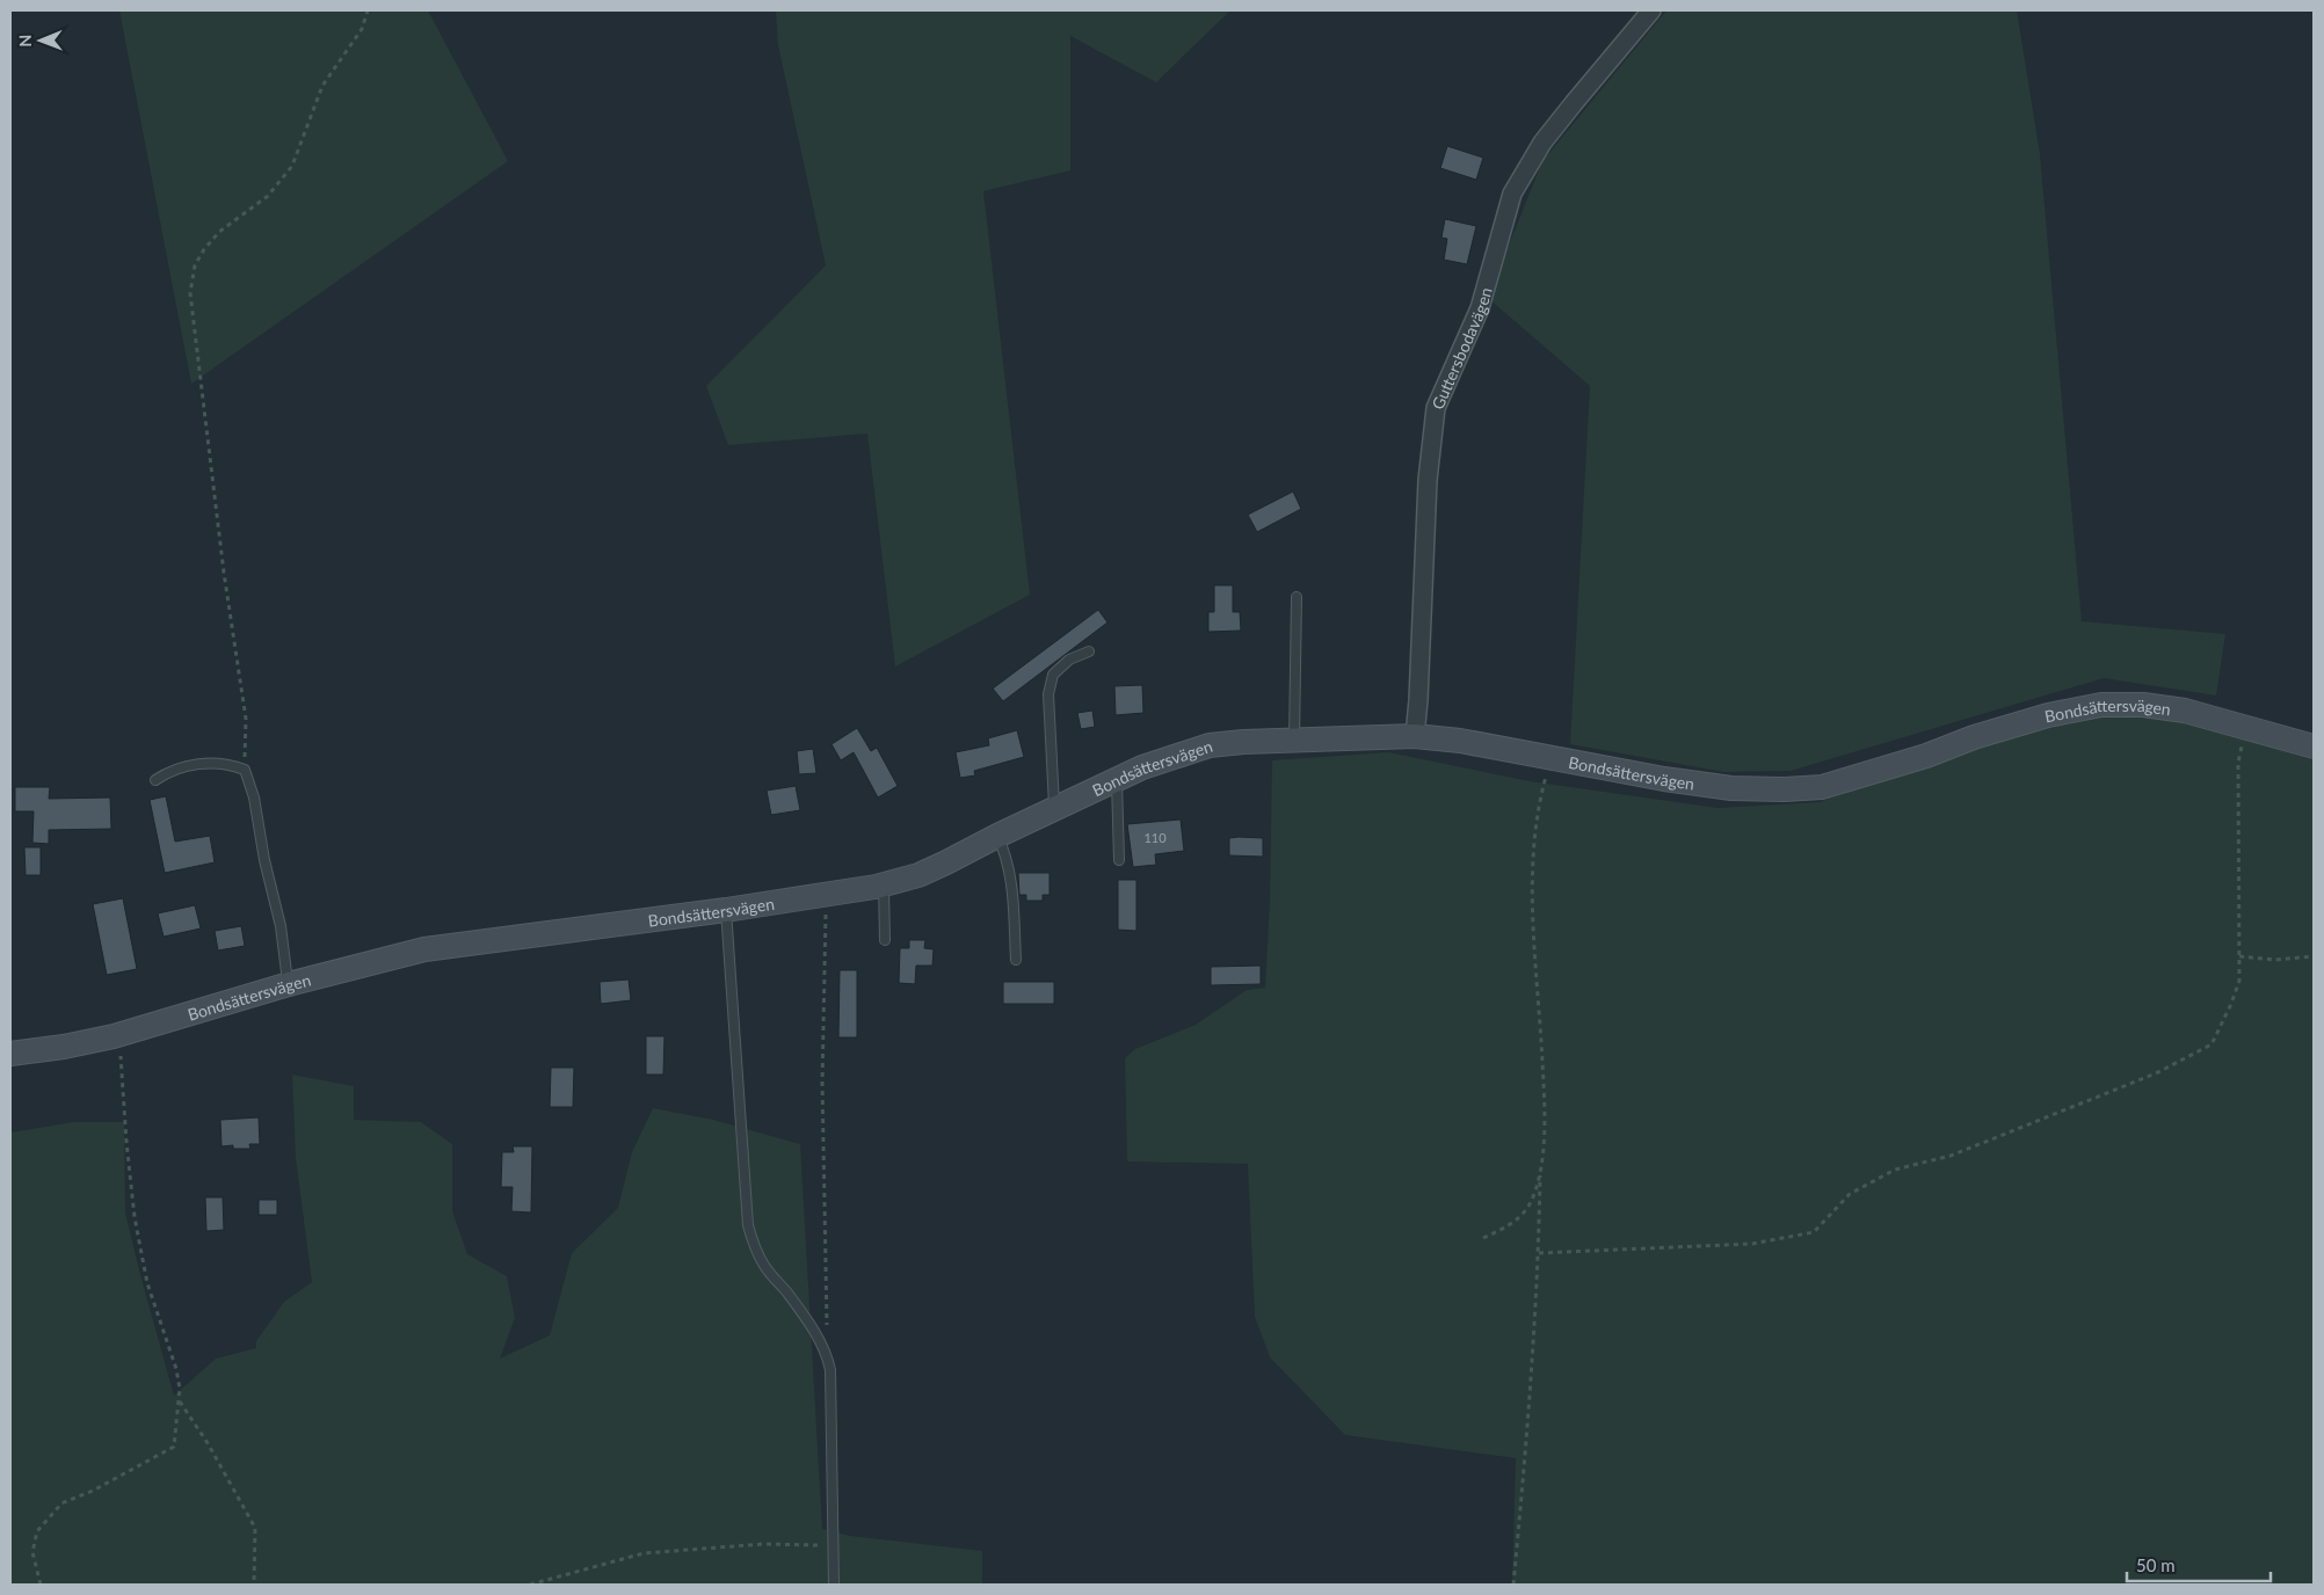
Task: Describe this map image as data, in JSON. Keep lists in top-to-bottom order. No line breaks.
{"streets":{"street":["Guttersbodavägen","Bondsättersvägen"]},"crossings":[["Guttersbodavägen","Bondsättersvägen"]],"house_numbers":["110"],"scale_bar":"50 m","north":"left"}
